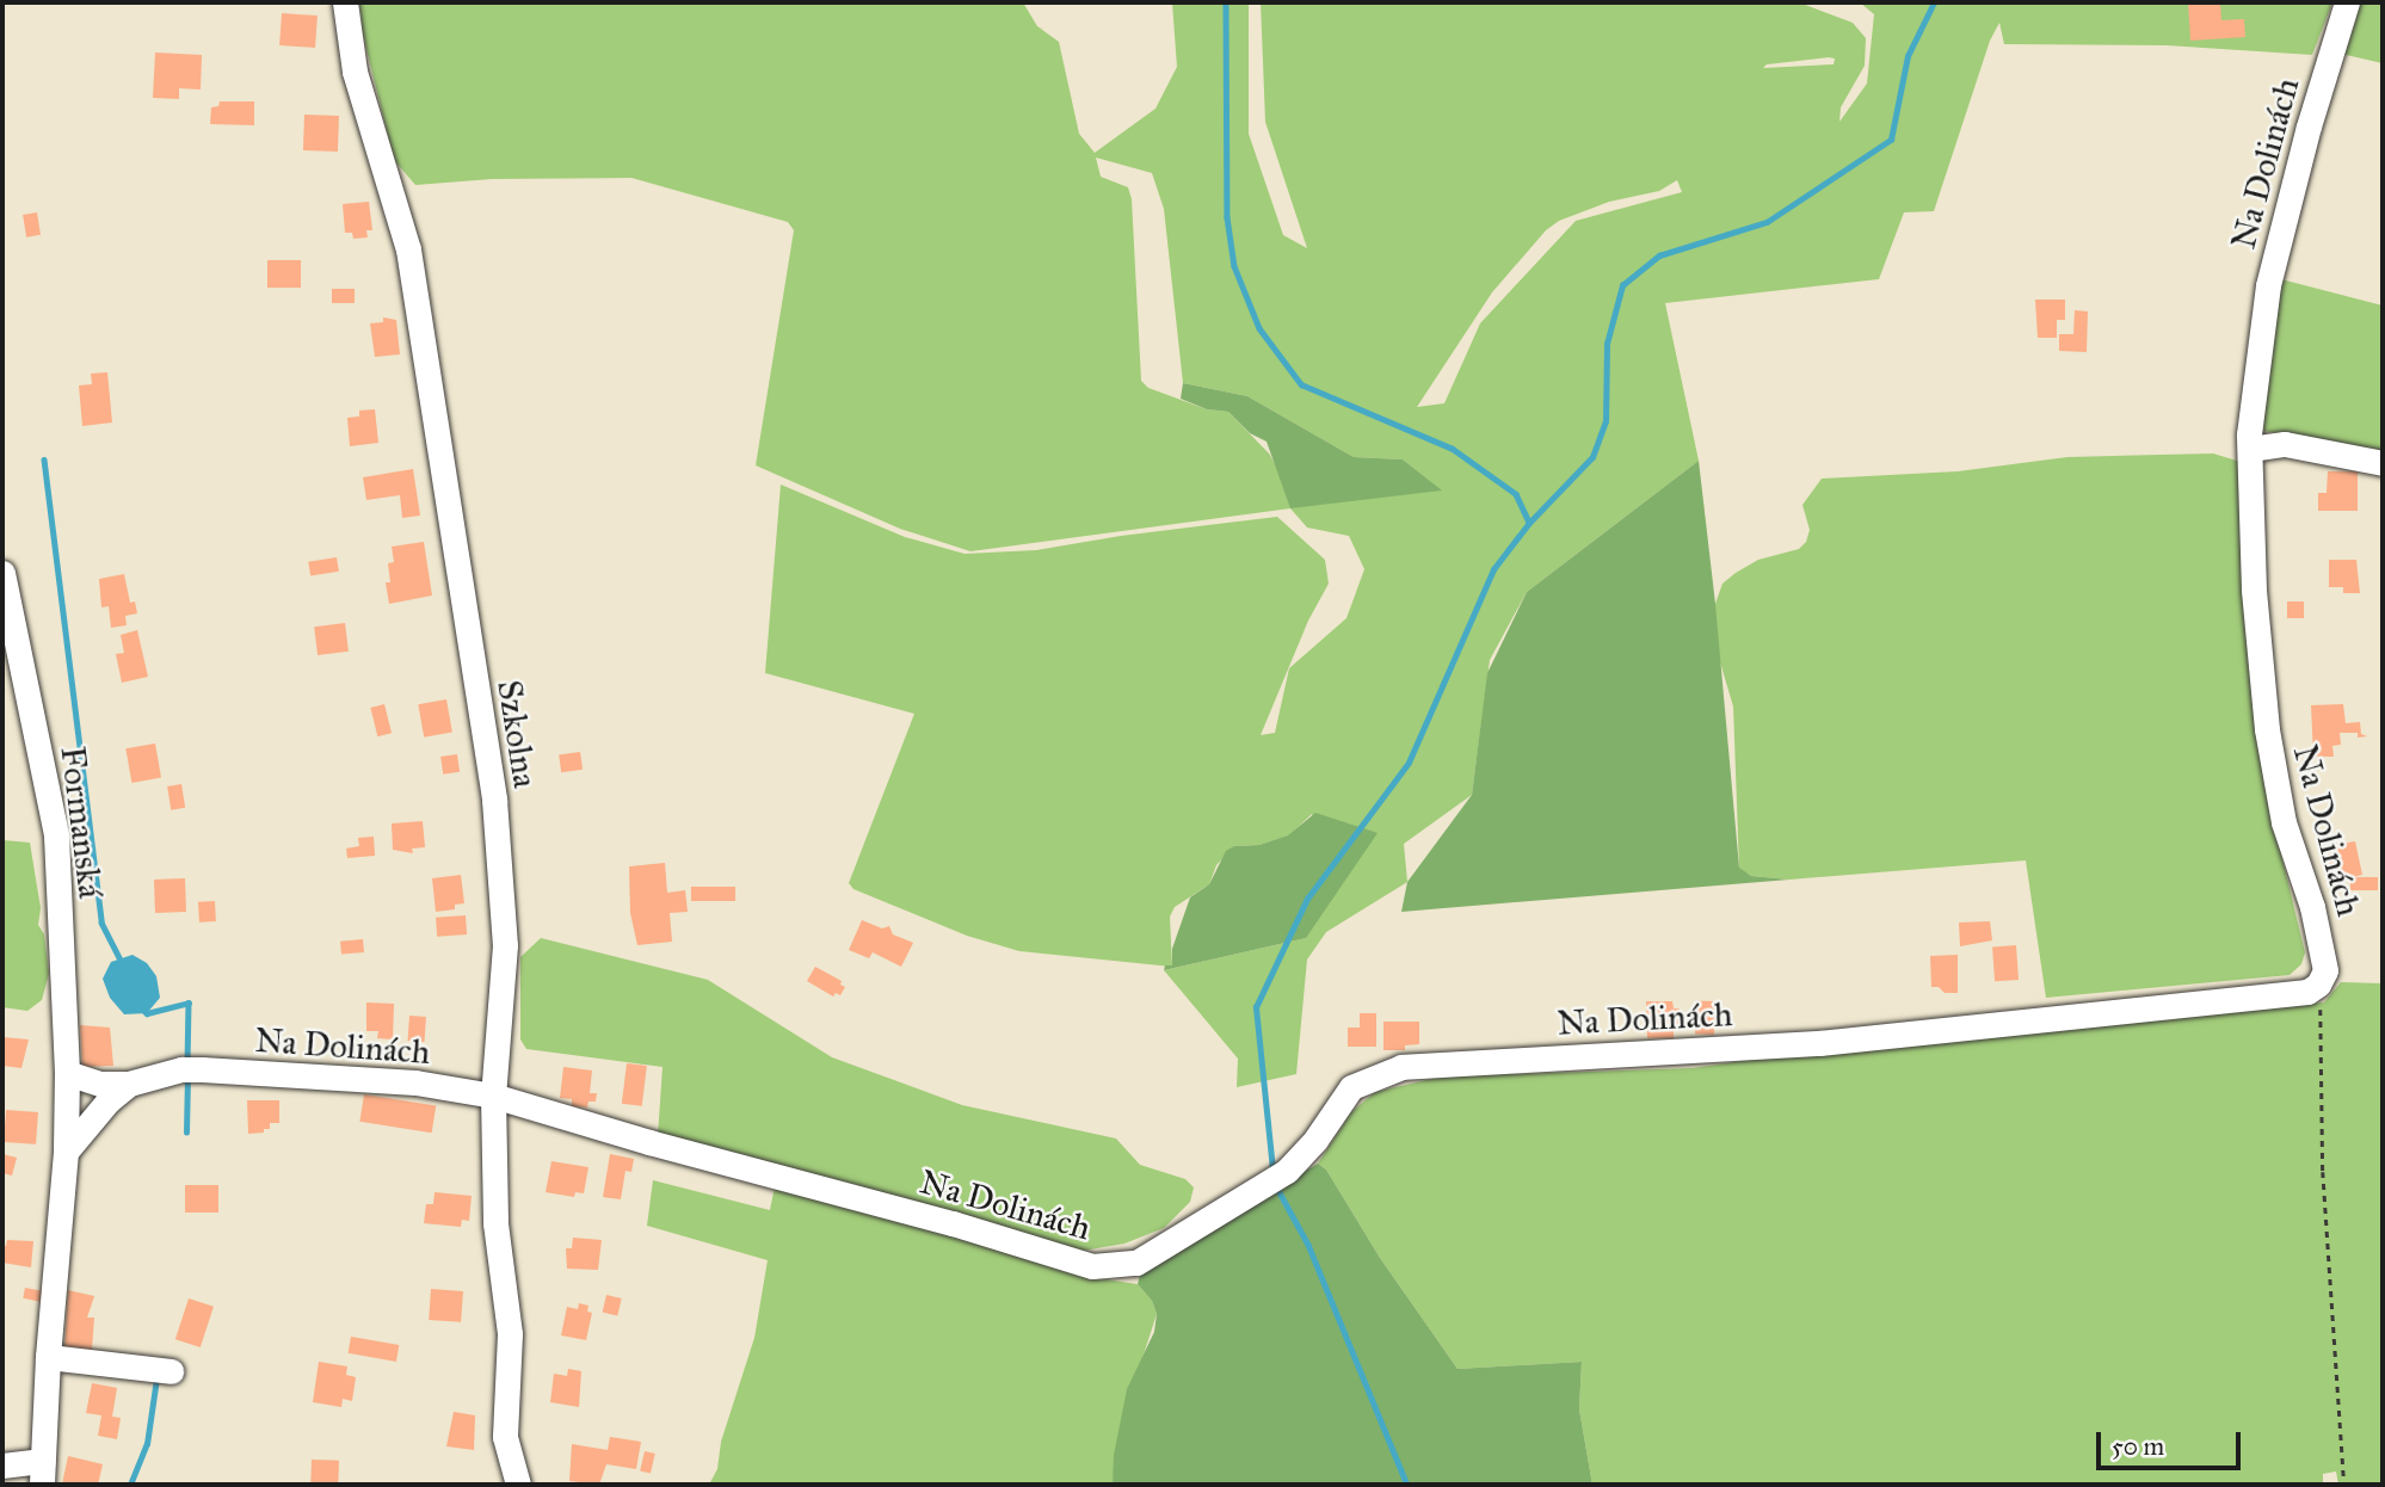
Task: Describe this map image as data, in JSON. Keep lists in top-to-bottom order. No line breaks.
{"streets":{"street":["Na Dolinách","Szkolna","Formanská"]},"crossings":[["Na Dolinách","Szkolna"],["Na Dolinách","Formanská"]],"scale_bar":"50 m"}
